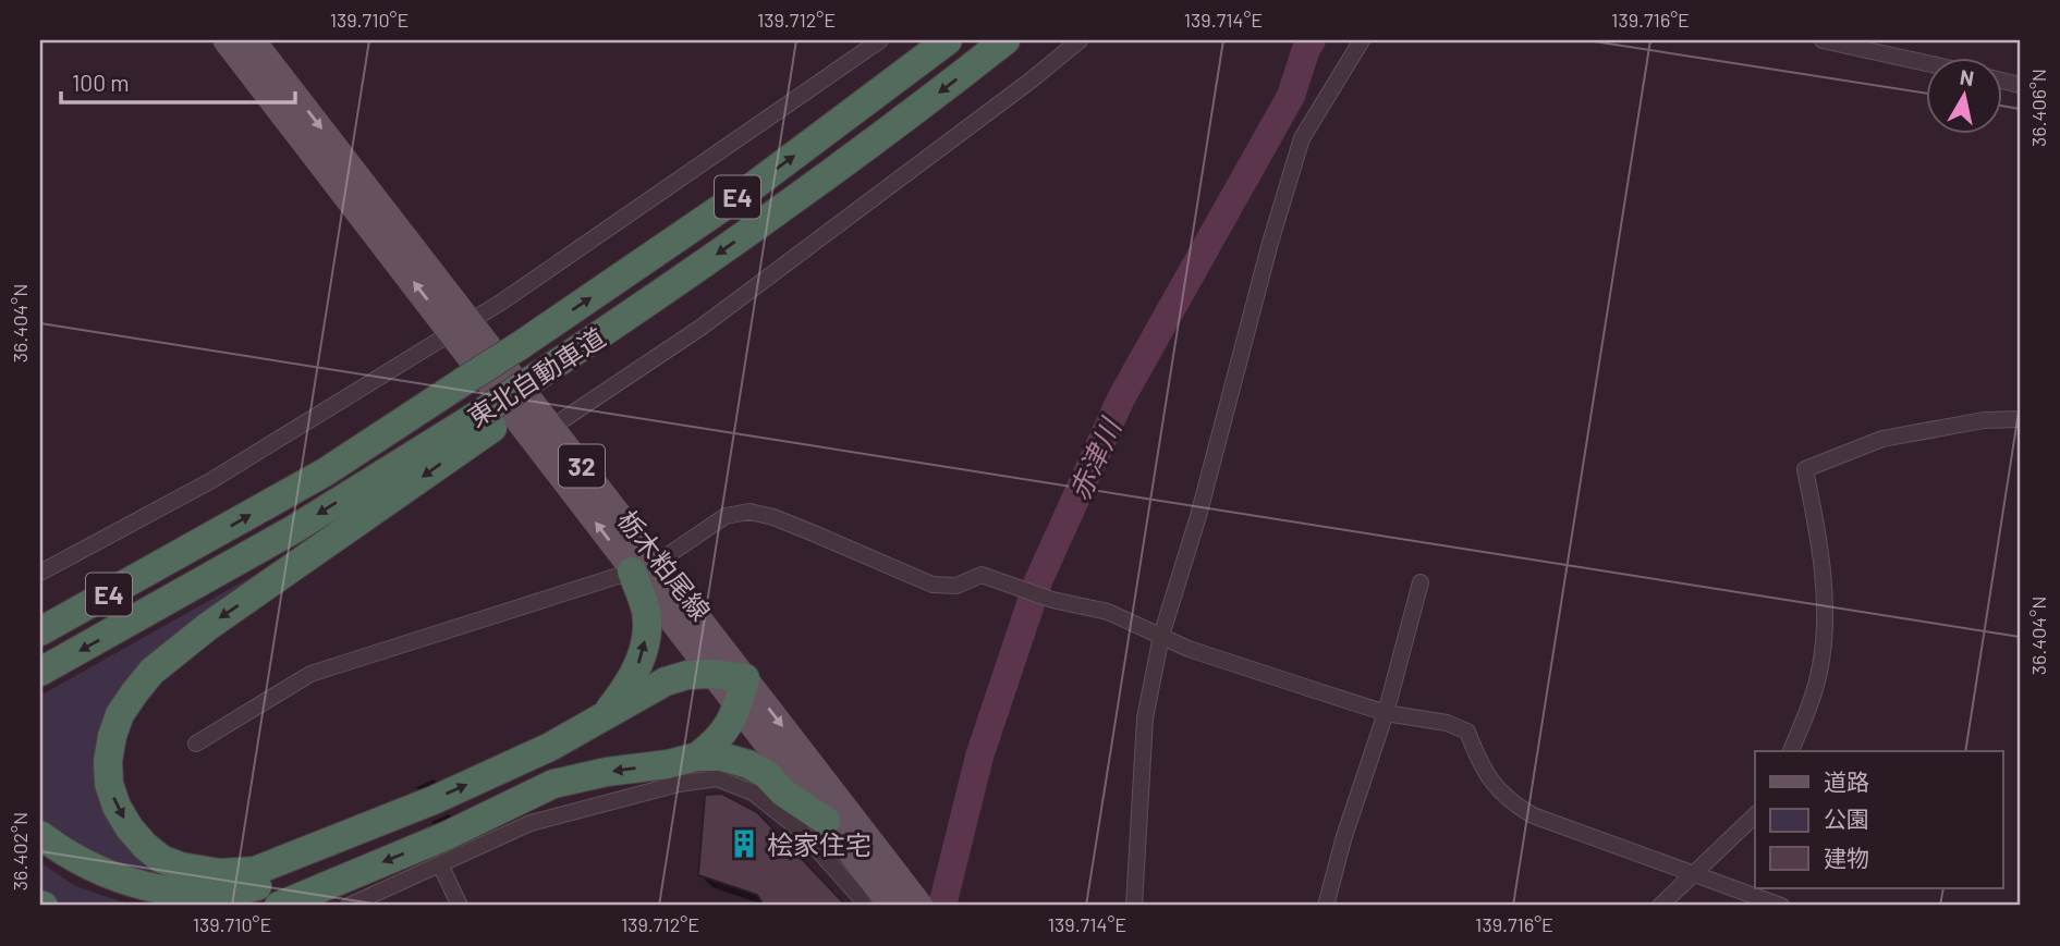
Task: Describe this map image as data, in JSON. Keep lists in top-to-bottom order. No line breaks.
{"streets":{"highway":["E4","東北自動車道"],"main road":["32","栃木粕尾線"]},"water":["赤津川"],"places":{"building":["桧家住宅"]},"legend":["道路","公園","建物"],"scale_bar":"100 m","north":"top","coordinates":["139.710°E","139.712°E","139.714°E","139.716°E","36.406°N","36.404°N","36.402°N"]}
